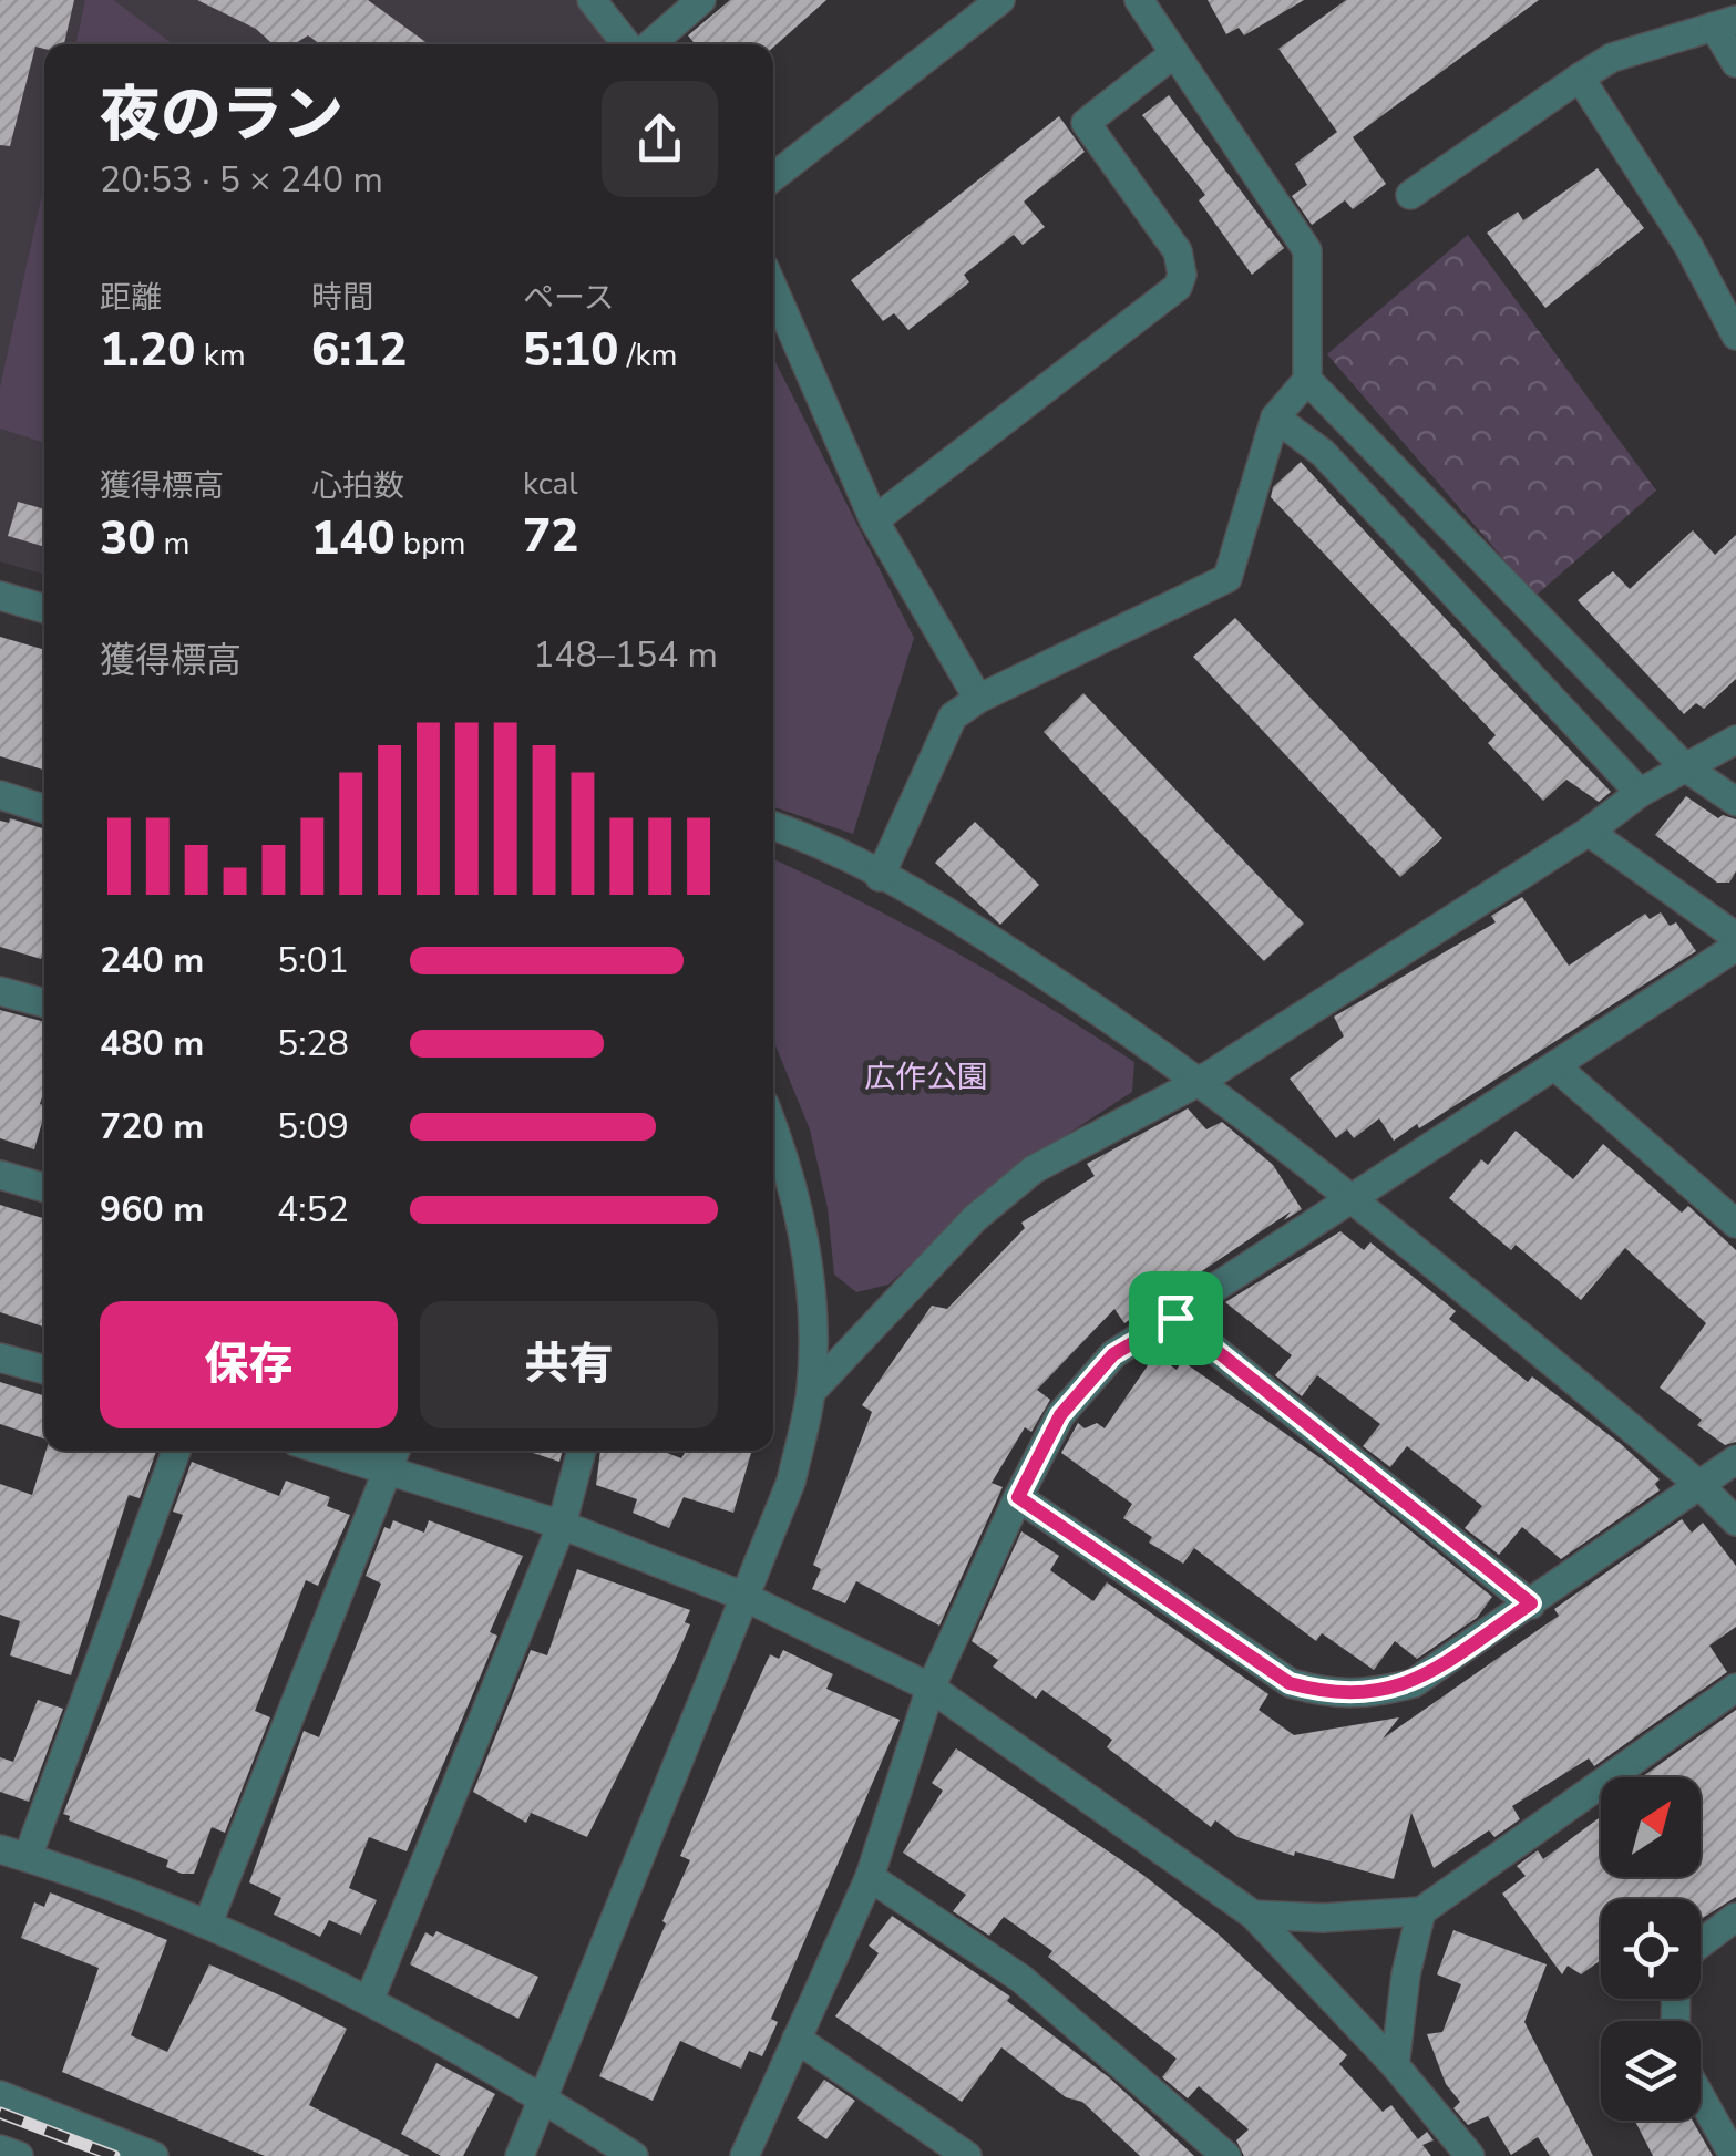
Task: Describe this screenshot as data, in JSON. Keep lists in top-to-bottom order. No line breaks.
{"parks":["広作公園"],"north":"top right","page":{"heading":["夜のラン","20:53 · 5 × 240 m"],"stats":[["距離","1.20 km"],["時間","6:12"],["ペース","5:10 /km"],["獲得標高","30 m"],["心拍数","140 bpm"],["kcal","72"]],"chart":["獲得標高","148–154 m"],"list":[{"name":"240 m","note":"5:01"},{"name":"480 m","note":"5:28"},{"name":"720 m","note":"5:09"},{"name":"960 m","note":"4:52"}],"buttons":["保存","共有"]}}
